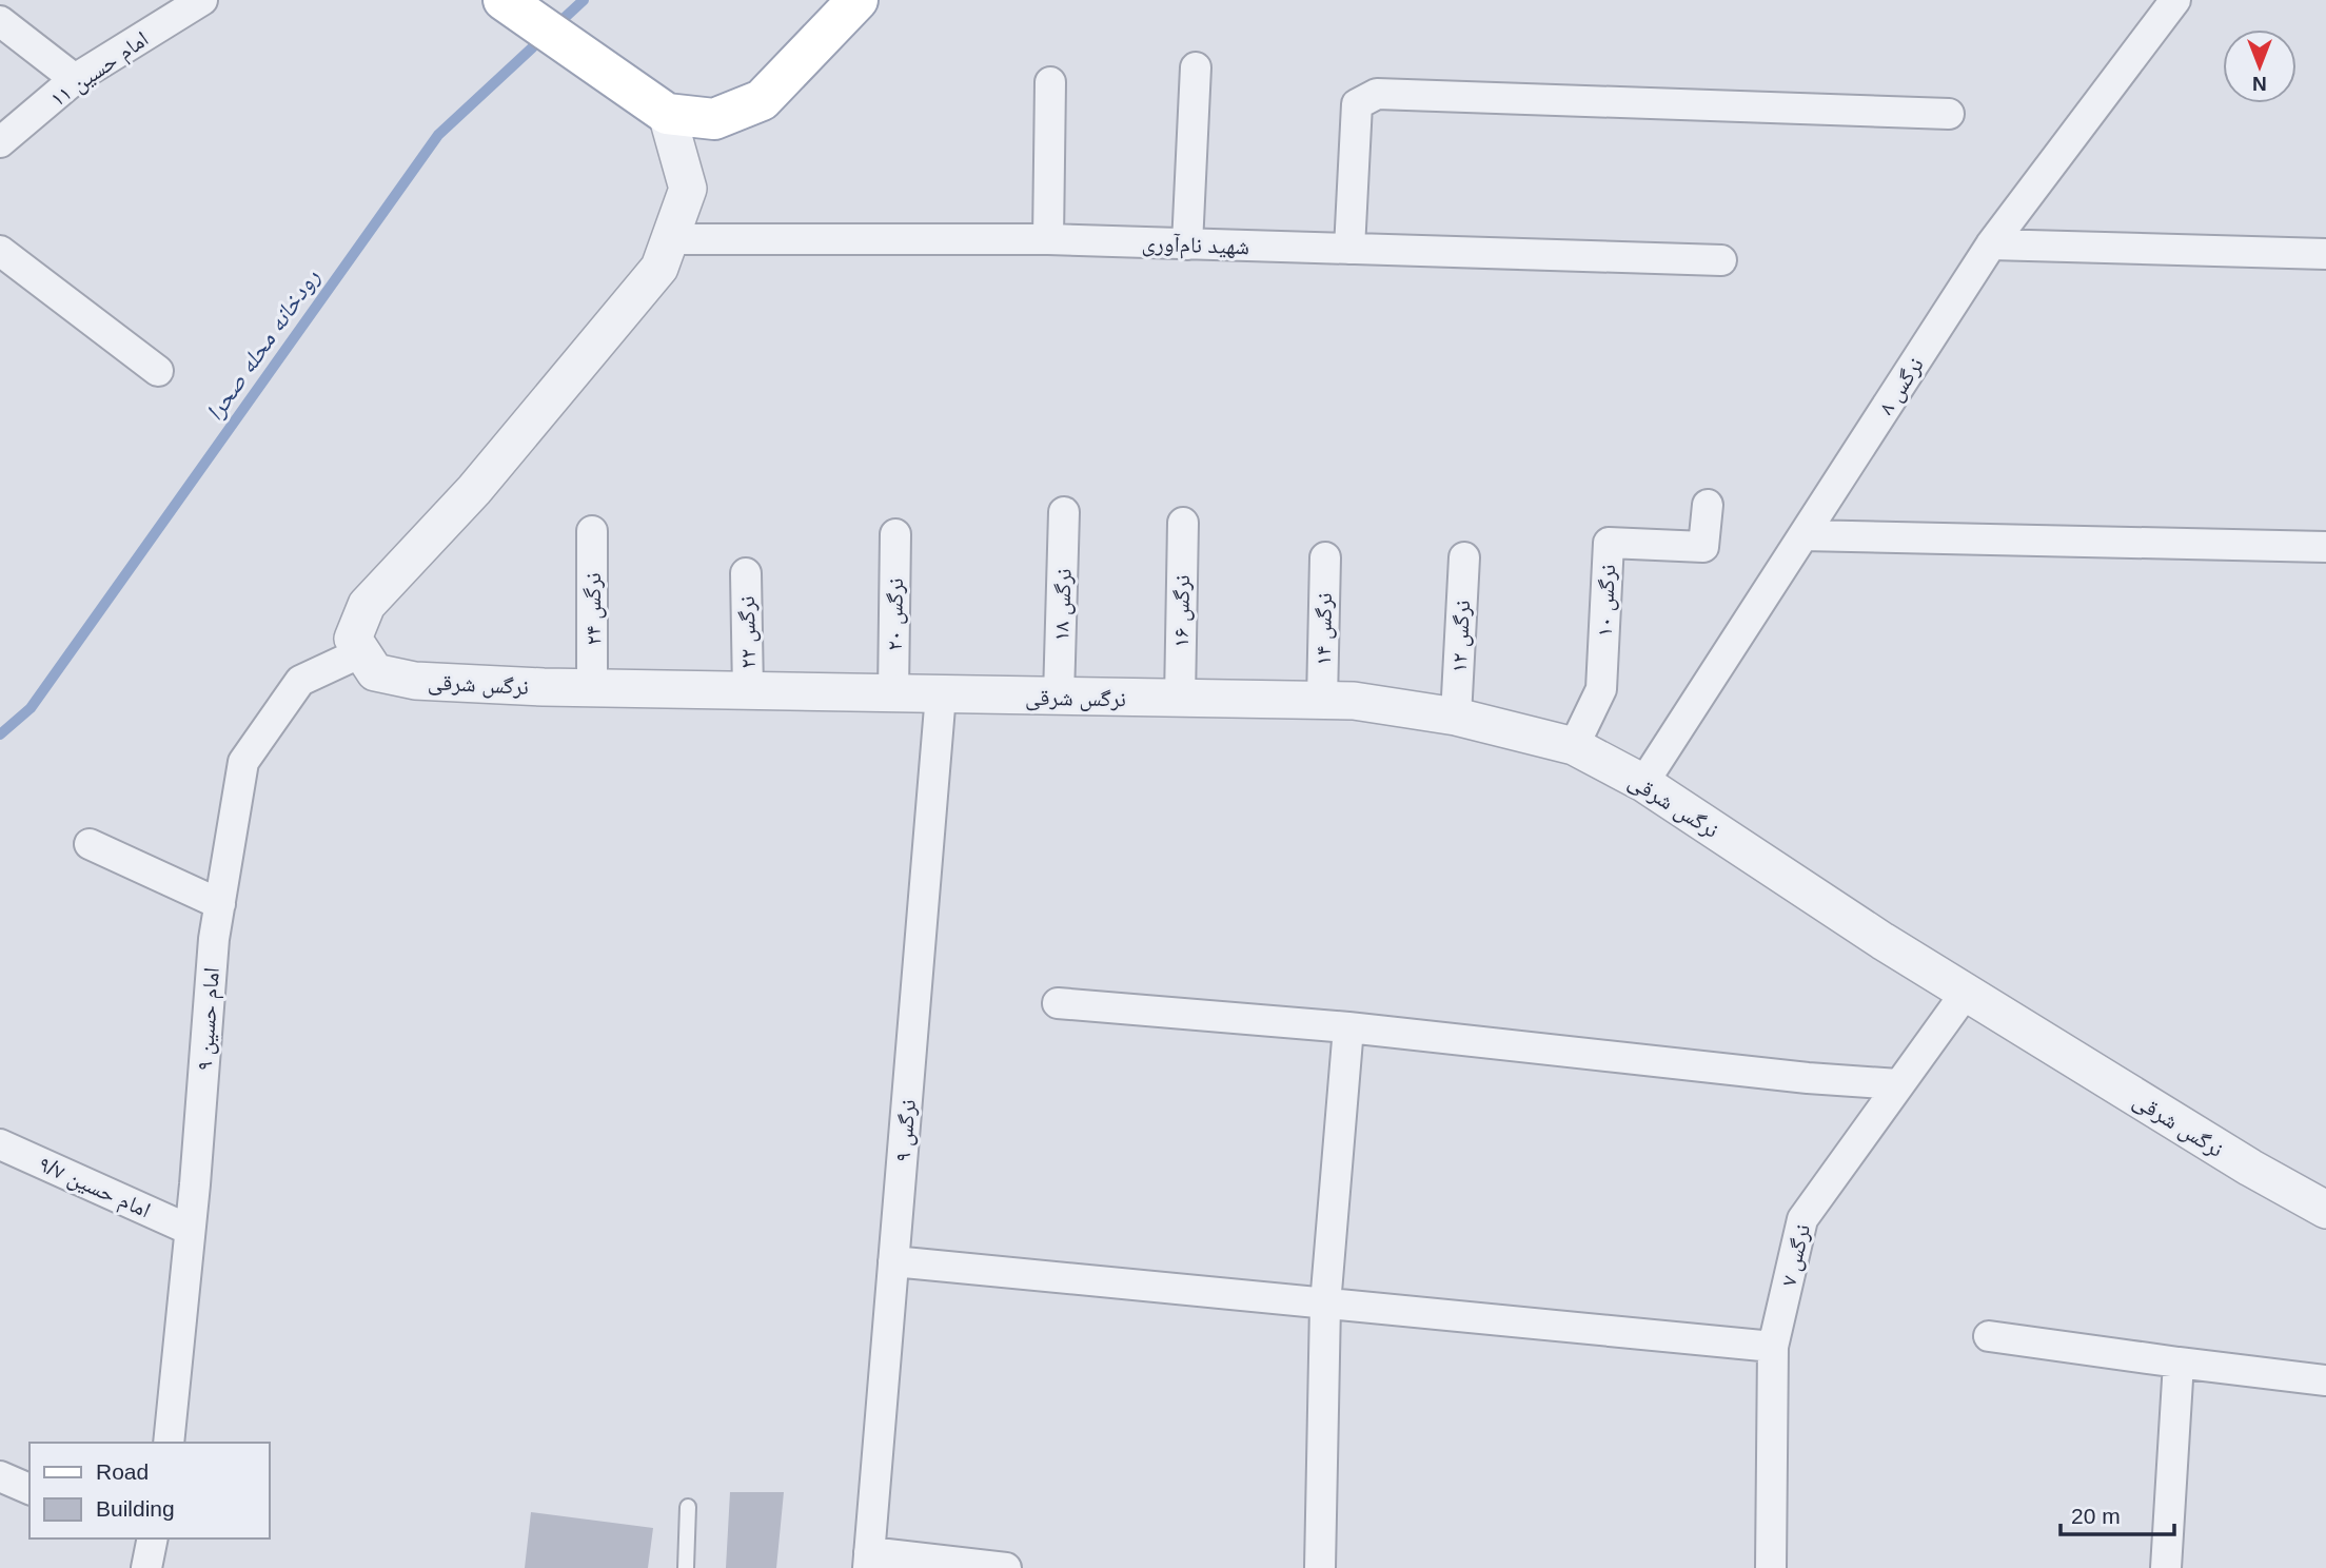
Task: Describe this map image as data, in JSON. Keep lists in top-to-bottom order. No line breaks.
{"streets":{"street":["امام حسین ۱۱","شهید نام‌آوری","نرگس ۸","نرگس ۱۰","نرگس ۱۸","نرگس ۲۴","نرگس ۱۶","نرگس ۲۰","نرگس ۱۴","نرگس ۲۲","نرگس ۱۲","نرگس شرقی","امام حسین ۹","نرگس ۹","امام حسین ۹/۷","نرگس ۷"]},"crossings":[["نرگس ۸","نرگس شرقی"],["نرگس ۱۰","نرگس شرقی"],["نرگس ۱۸","نرگس شرقی"],["نرگس ۲۴","نرگس شرقی"],["نرگس ۱۶","نرگس شرقی"],["نرگس ۲۰","نرگس شرقی"],["نرگس ۱۴","نرگس شرقی"],["نرگس ۲۲","نرگس شرقی"],["نرگس ۱۲","نرگس شرقی"],["نرگس شرقی","امام حسین ۹"],["نرگس شرقی","نرگس ۹"],["نرگس شرقی","نرگس ۷"],["امام حسین ۹","امام حسین ۹/۷"]],"water":["رودخانه محله صحرا"],"legend":["Road","Building"],"scale_bar":"20 m","north":"bottom"}
